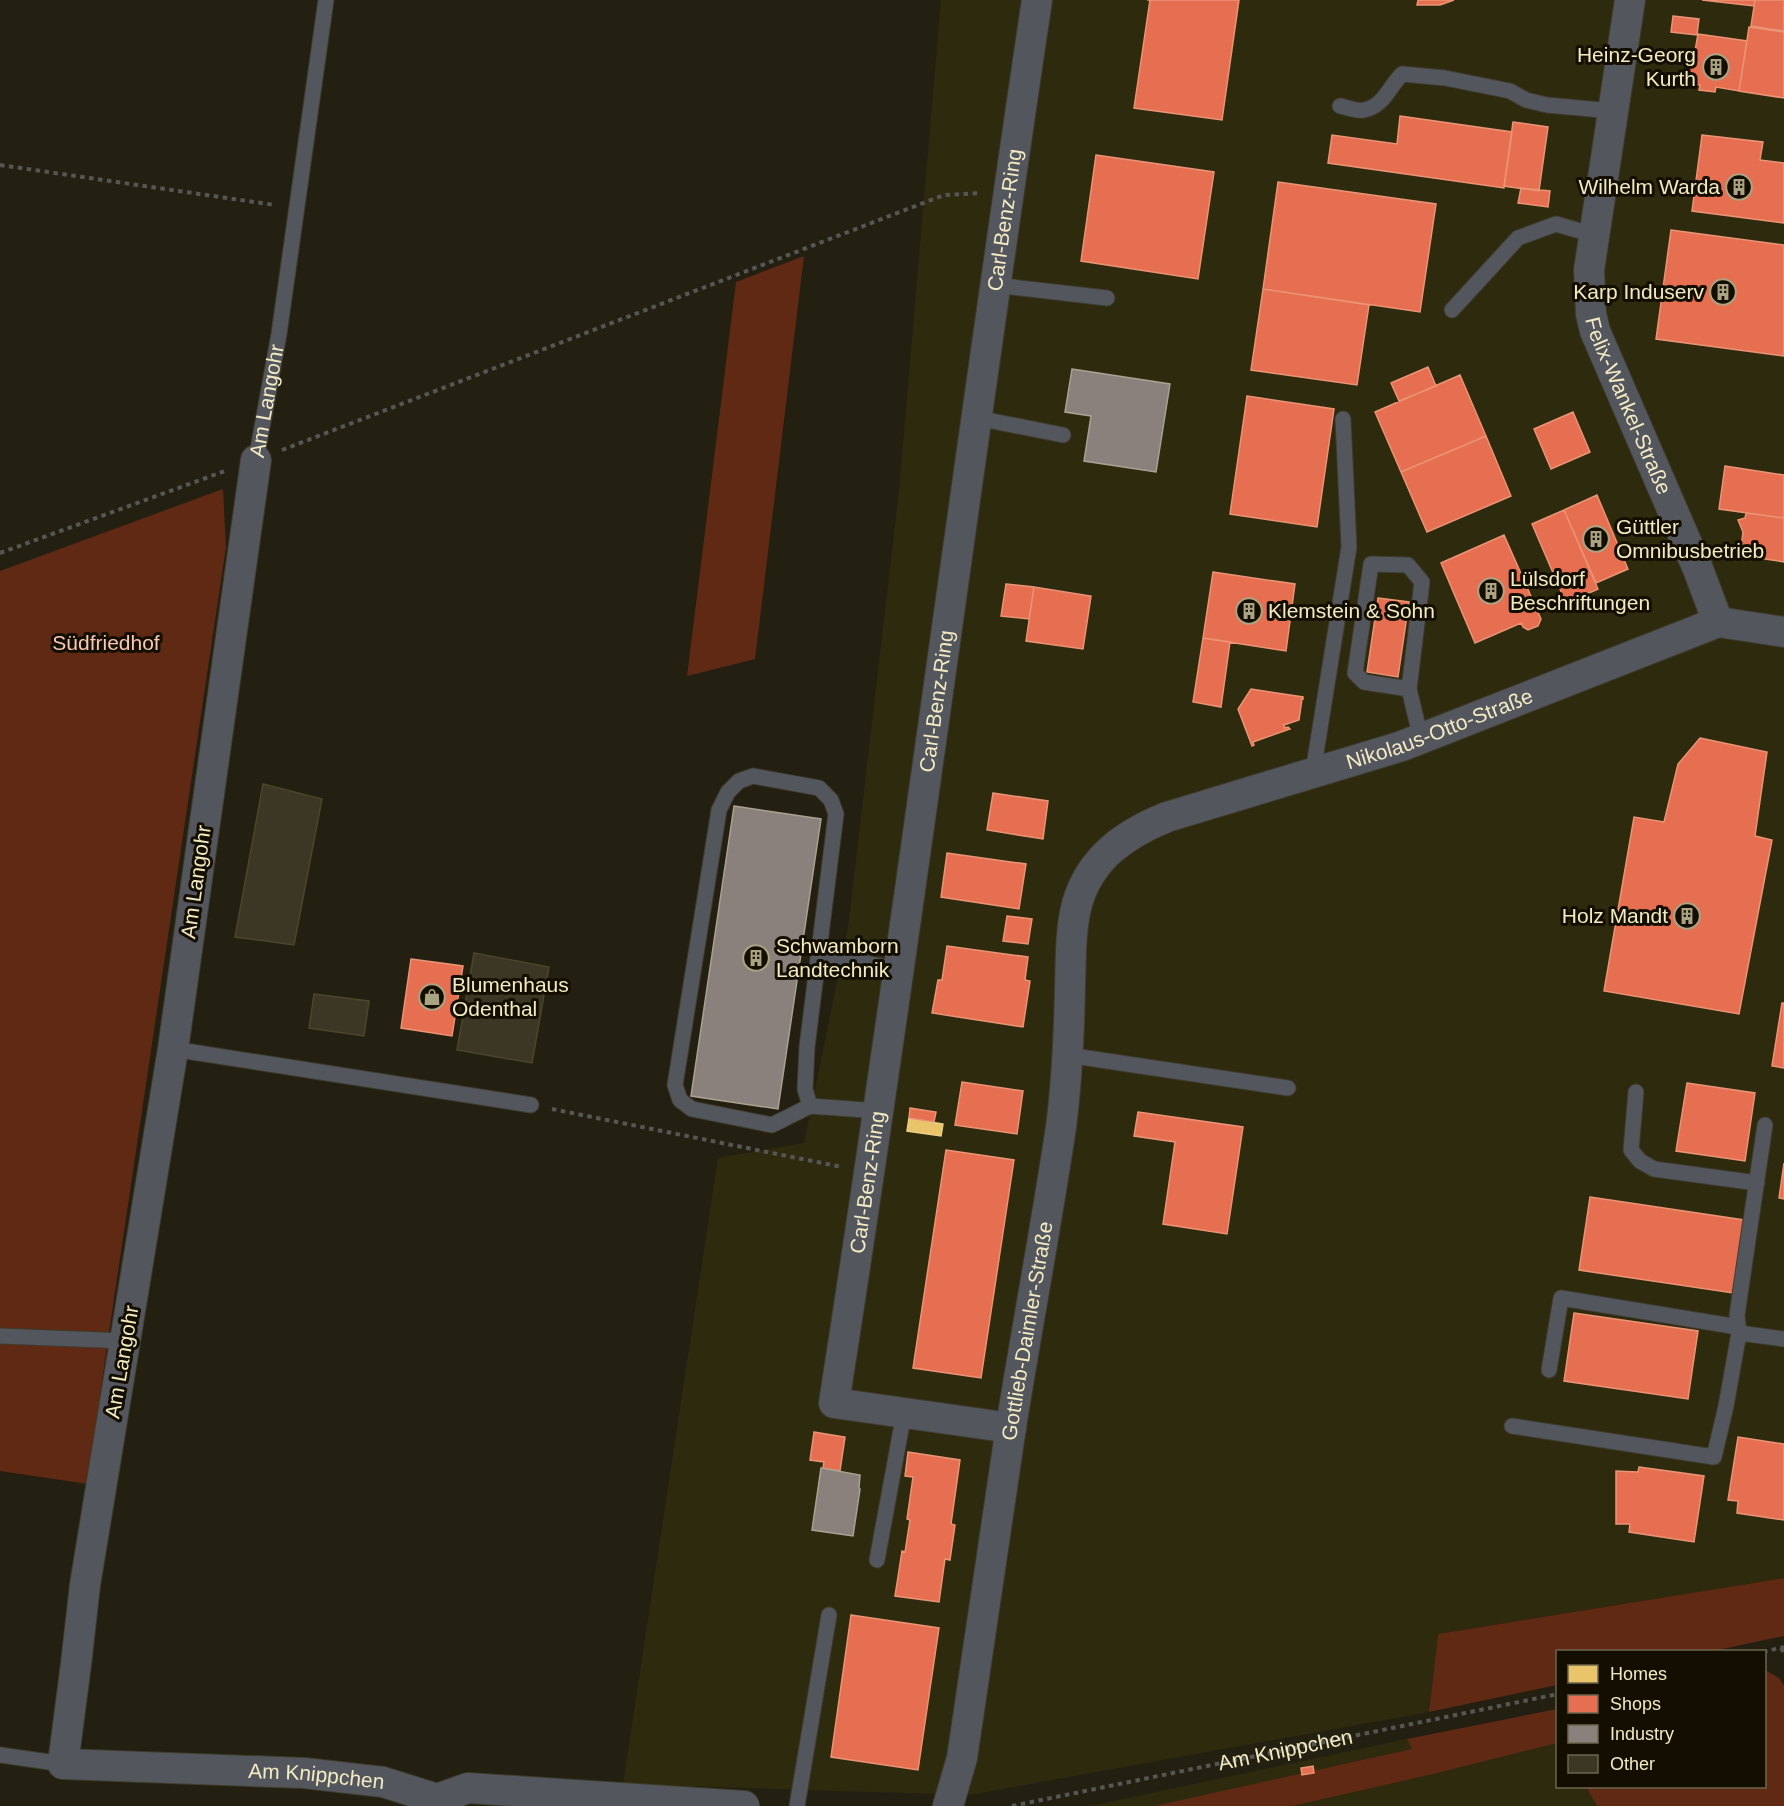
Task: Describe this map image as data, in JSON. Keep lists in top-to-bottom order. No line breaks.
{"streets":{"street":["Carl-Benz-Ring","Am Langohr","Felix-Wankel-Straße","Nikolaus-Otto-Straße","Gottlieb-Daimler-Straße","Am Knippchen"]},"crossings":[["Am Langohr","Am Knippchen"],["Felix-Wankel-Straße","Nikolaus-Otto-Straße"],["Nikolaus-Otto-Straße","Gottlieb-Daimler-Straße"]],"parks":["Südfriedhof"],"places":{"building":["Heinz-Georg Kurth","Wilhelm Warda","Karp Induserv","Güttler Omnibusbetrieb","Lülsdorf Beschriftungen","Klemstein & Sohn","Holz Mandt","Schwamborn Landtechnik"],"shop":["Blumenhaus Odenthal"]},"legend":["Homes","Shops","Industry","Other"]}
